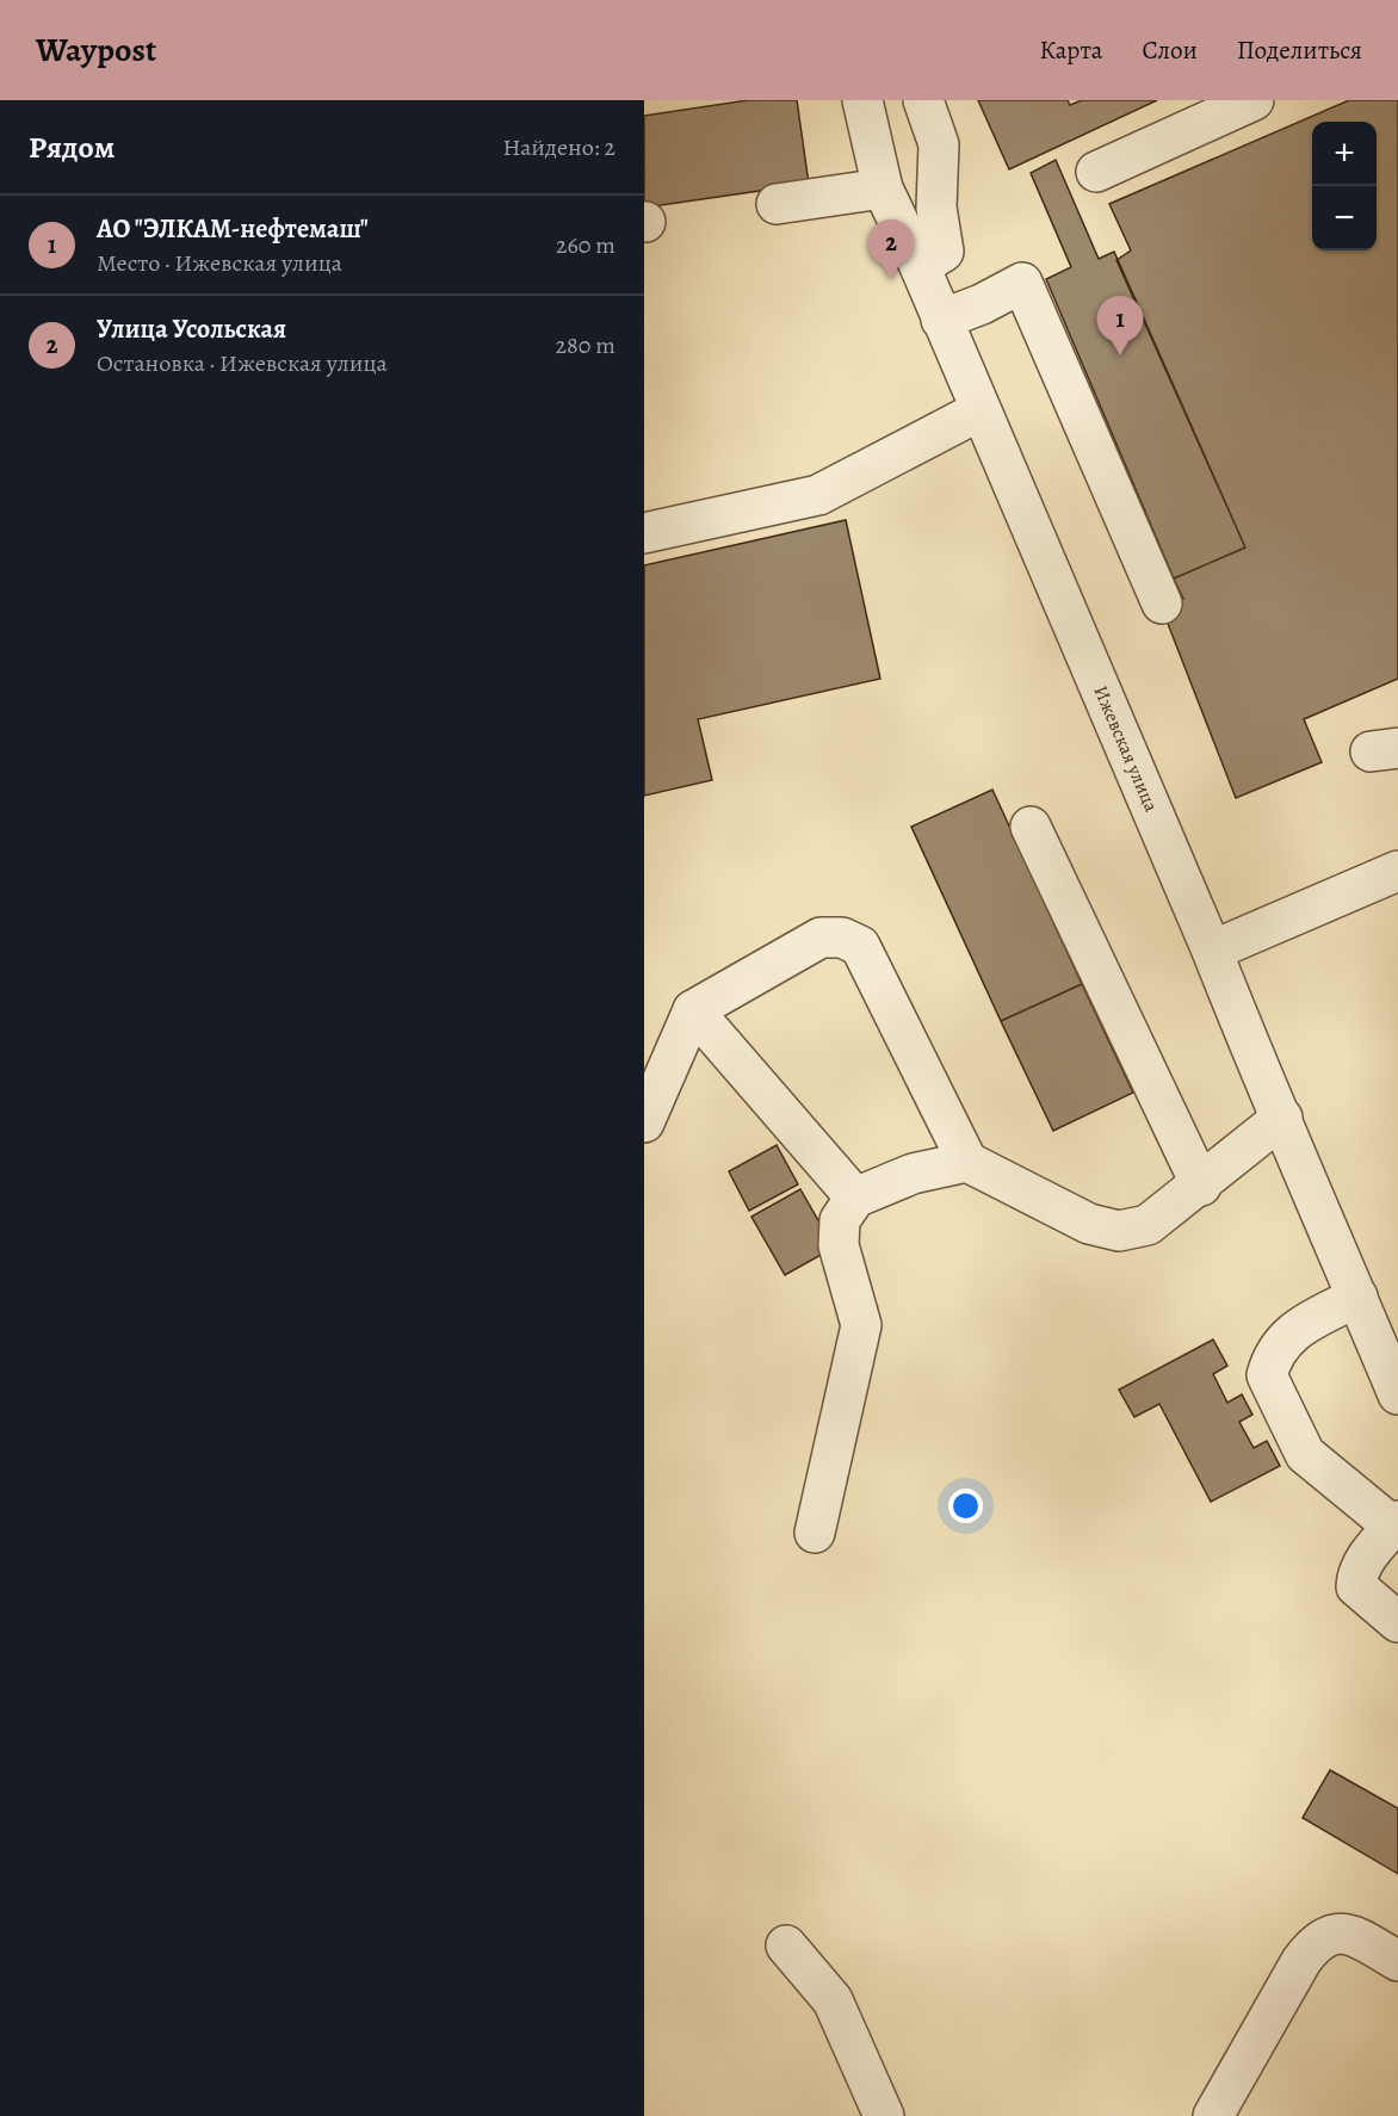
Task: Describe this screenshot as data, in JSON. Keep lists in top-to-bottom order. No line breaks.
{"streets":{"street":["Ижевская улица"]},"page":{"header":"Waypost","nav":["Карта","Слои","Поделиться"],"heading":["Рядом","Найдено: 2"],"map_buttons":["+","−"],"list":[{"mark":"1","name":"АО \"ЭЛКАМ-нефтемаш\"","note":"Место · Ижевская улица","value":"260 m"},{"mark":"2","name":"Улица Усольская","note":"Остановка · Ижевская улица","value":"280 m"}],"pins":["2","1"]}}
